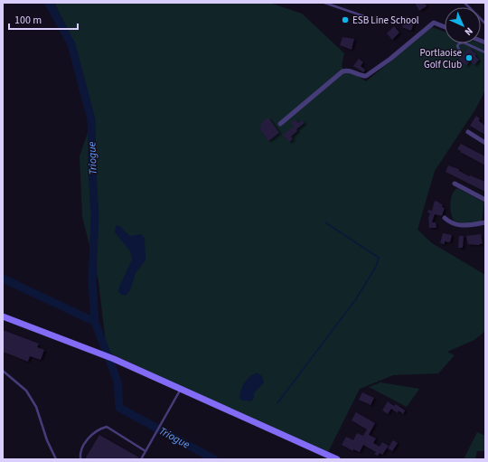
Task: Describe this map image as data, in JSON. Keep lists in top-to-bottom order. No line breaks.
{"water":["Triogue"],"places":["ESB Line School","Portlaoise Golf Club"],"scale_bar":"100 m","north":"bottom right"}
